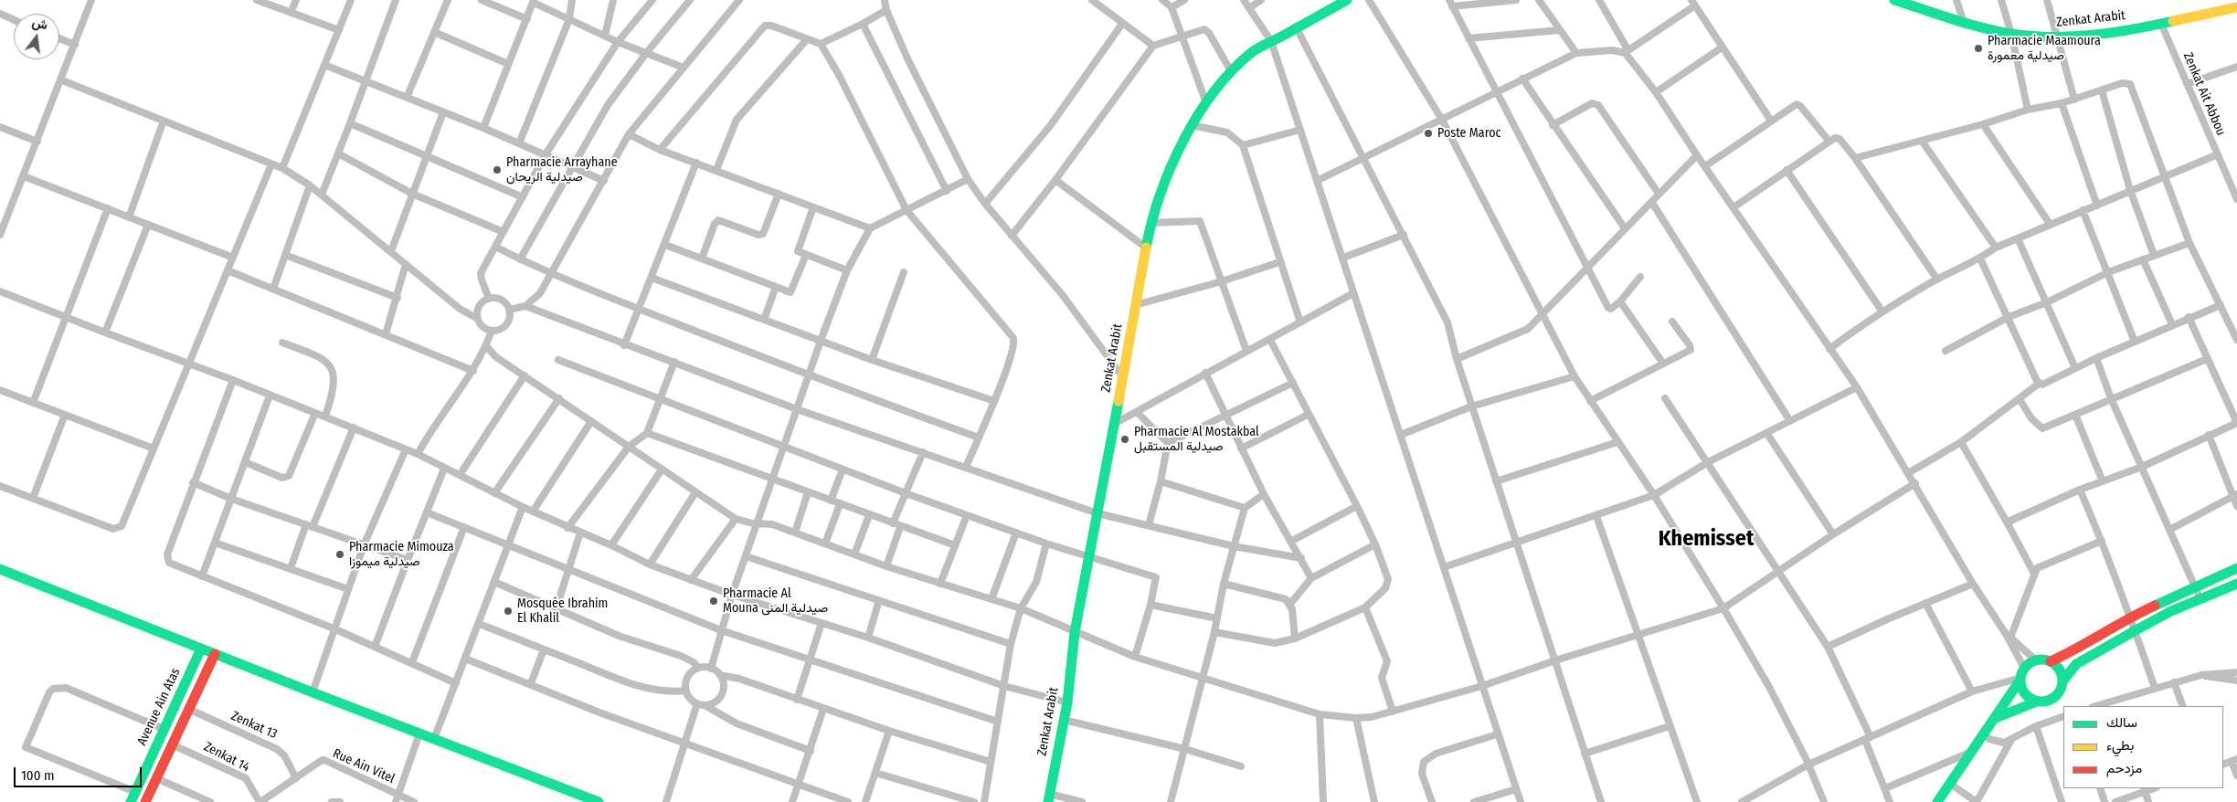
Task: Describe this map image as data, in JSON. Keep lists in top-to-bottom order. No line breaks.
{"streets":{"street":["Zenkat Arabit","Zenkat Ait Abbou","Avenue Ain Atas","Zenkat 13","Zenkat 14","Rue Ain Vitel"]},"crossings":[["Zenkat Arabit","Zenkat Ait Abbou"],["Zenkat 13","Rue Ain Vitel"],["Zenkat 14","Rue Ain Vitel"]],"districts":["Khemisset"],"places":["Pharmacie Maamoura صيدلية معمورة","Poste Maroc","Pharmacie Arrayhane صيدلية الريحان","Pharmacie Al Mostakbal صيدلية المستقبل","Pharmacie Mimouza صيدلية ميموزا","Pharmacie Al Mouna صيدلية المنى","Mosquée Ibrahim El Khalil"],"legend":["سالك","بطيء","مزدحم"],"scale_bar":"100 m","north":"top"}
